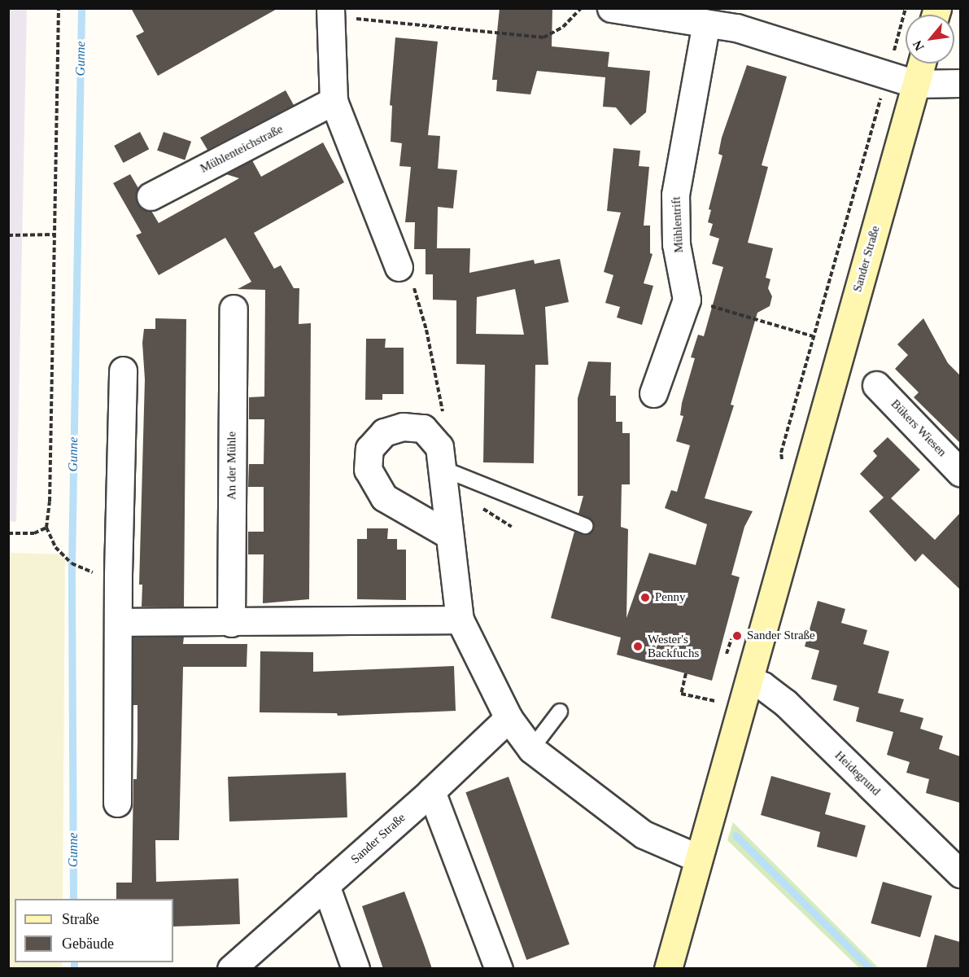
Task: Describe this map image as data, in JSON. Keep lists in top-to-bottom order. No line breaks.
{"streets":{"street":["Mühlenteichstraße","Mühlentrift","Sander Straße","Bükers Wiesen","An der Mühle","Heidegrund"]},"crossings":[["Sander Straße","Heidegrund"]],"water":["Gunne"],"places":["Penny","Sander Straße","Wester's Backfuchs"],"legend":["Straße","Gebäude"],"north":"bottom left"}
